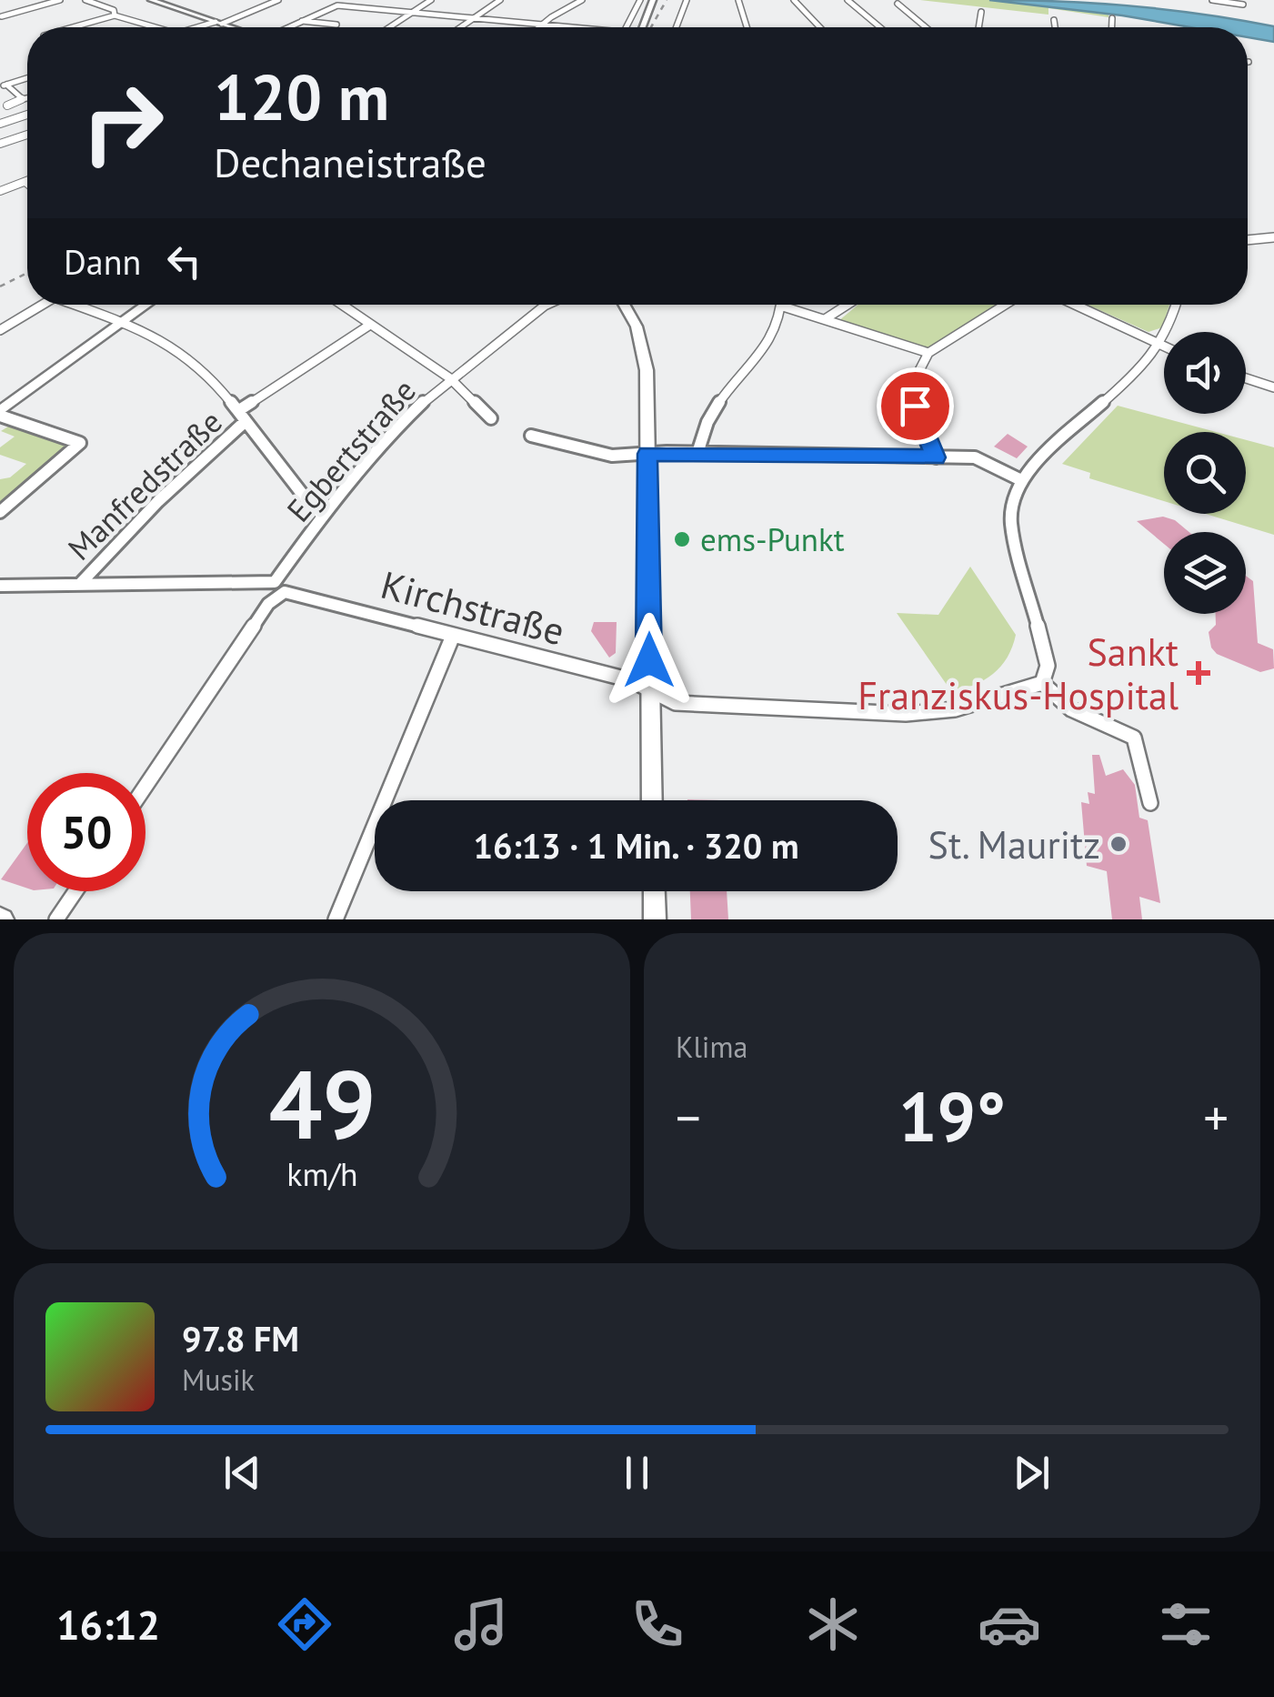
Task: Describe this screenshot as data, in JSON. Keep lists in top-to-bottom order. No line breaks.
{"streets":{"street":["Egbertstraße","Manfredstraße","Kirchstraße"]},"crossings":[["Egbertstraße","Kirchstraße"],["Manfredstraße","Kirchstraße"]],"places":{"other":["ems-Punkt","St. Mauritz"],"health":["Sankt Franziskus-Hospital"]},"page":{"turn":["120 m","Dechaneistraße"],"then":"Dann","limit":"50","trip":"16:13 · 1 Min. · 320 m","tile":"Klima","heat":["−","19°","+"],"song":["97.8 FM","Musik"],"tabs":"16:12","gauge":["49","km/h"]}}
